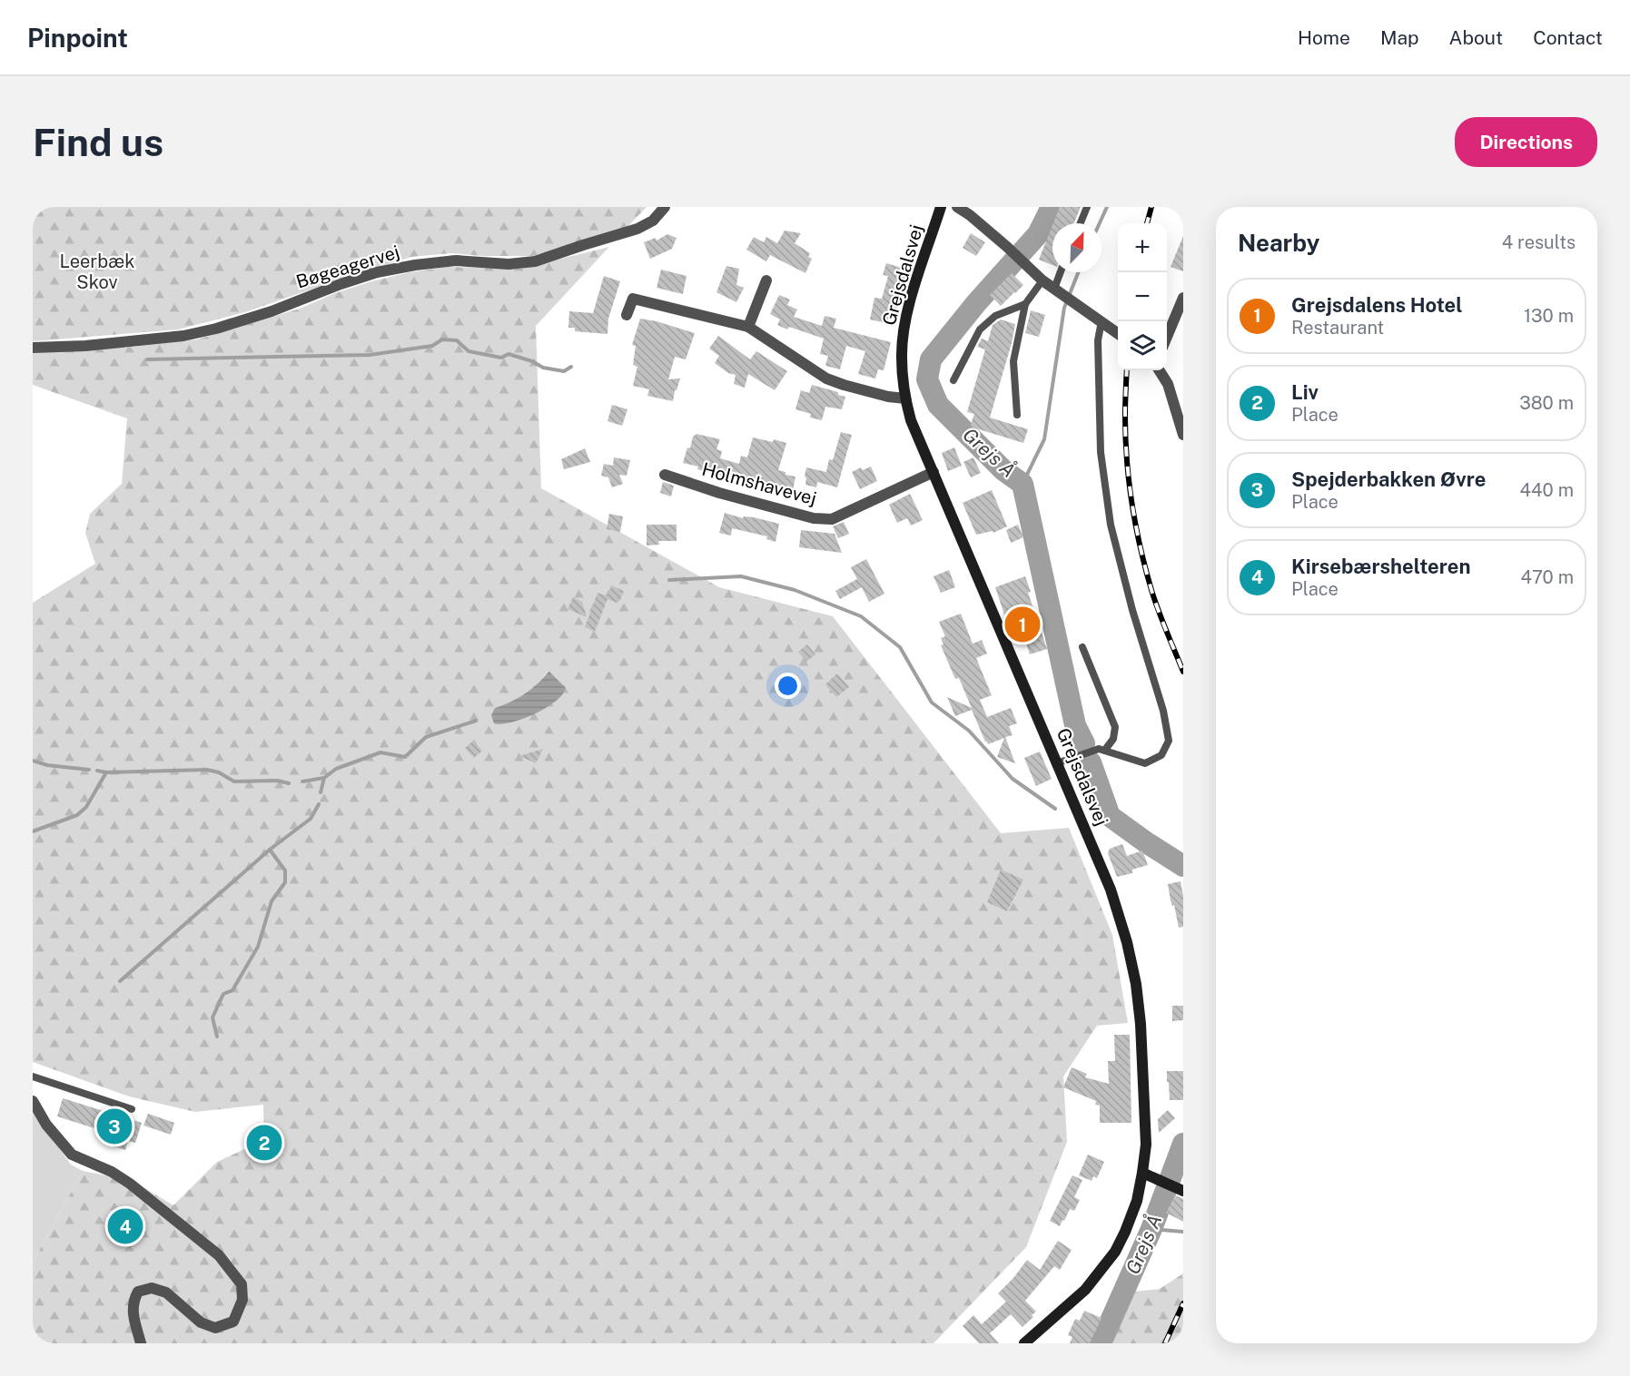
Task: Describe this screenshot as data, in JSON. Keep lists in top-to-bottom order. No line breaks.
{"streets":{"street":["Bøgeagervej","Grejsdalsvej","Holmshavevej"]},"crossings":[["Grejsdalsvej","Holmshavevej"]],"water":["Grejs Å"],"parks":["Leerbæk Skov"],"north":"top right","page":{"header":"Pinpoint","nav":["Home","Map","About","Contact"],"buttons":"Directions","title":"Find us","heading":["Nearby","4 results"],"map_buttons":["+","−"],"list":[{"mark":"1","name":"Grejsdalens Hotel","note":"Restaurant","value":"130 m"},{"mark":"2","name":"Liv","note":"Place","value":"380 m"},{"mark":"3","name":"Spejderbakken Øvre","note":"Place","value":"440 m"},{"mark":"4","name":"Kirsebærshelteren","note":"Place","value":"470 m"}],"pins":["1","3","2","4"]}}
